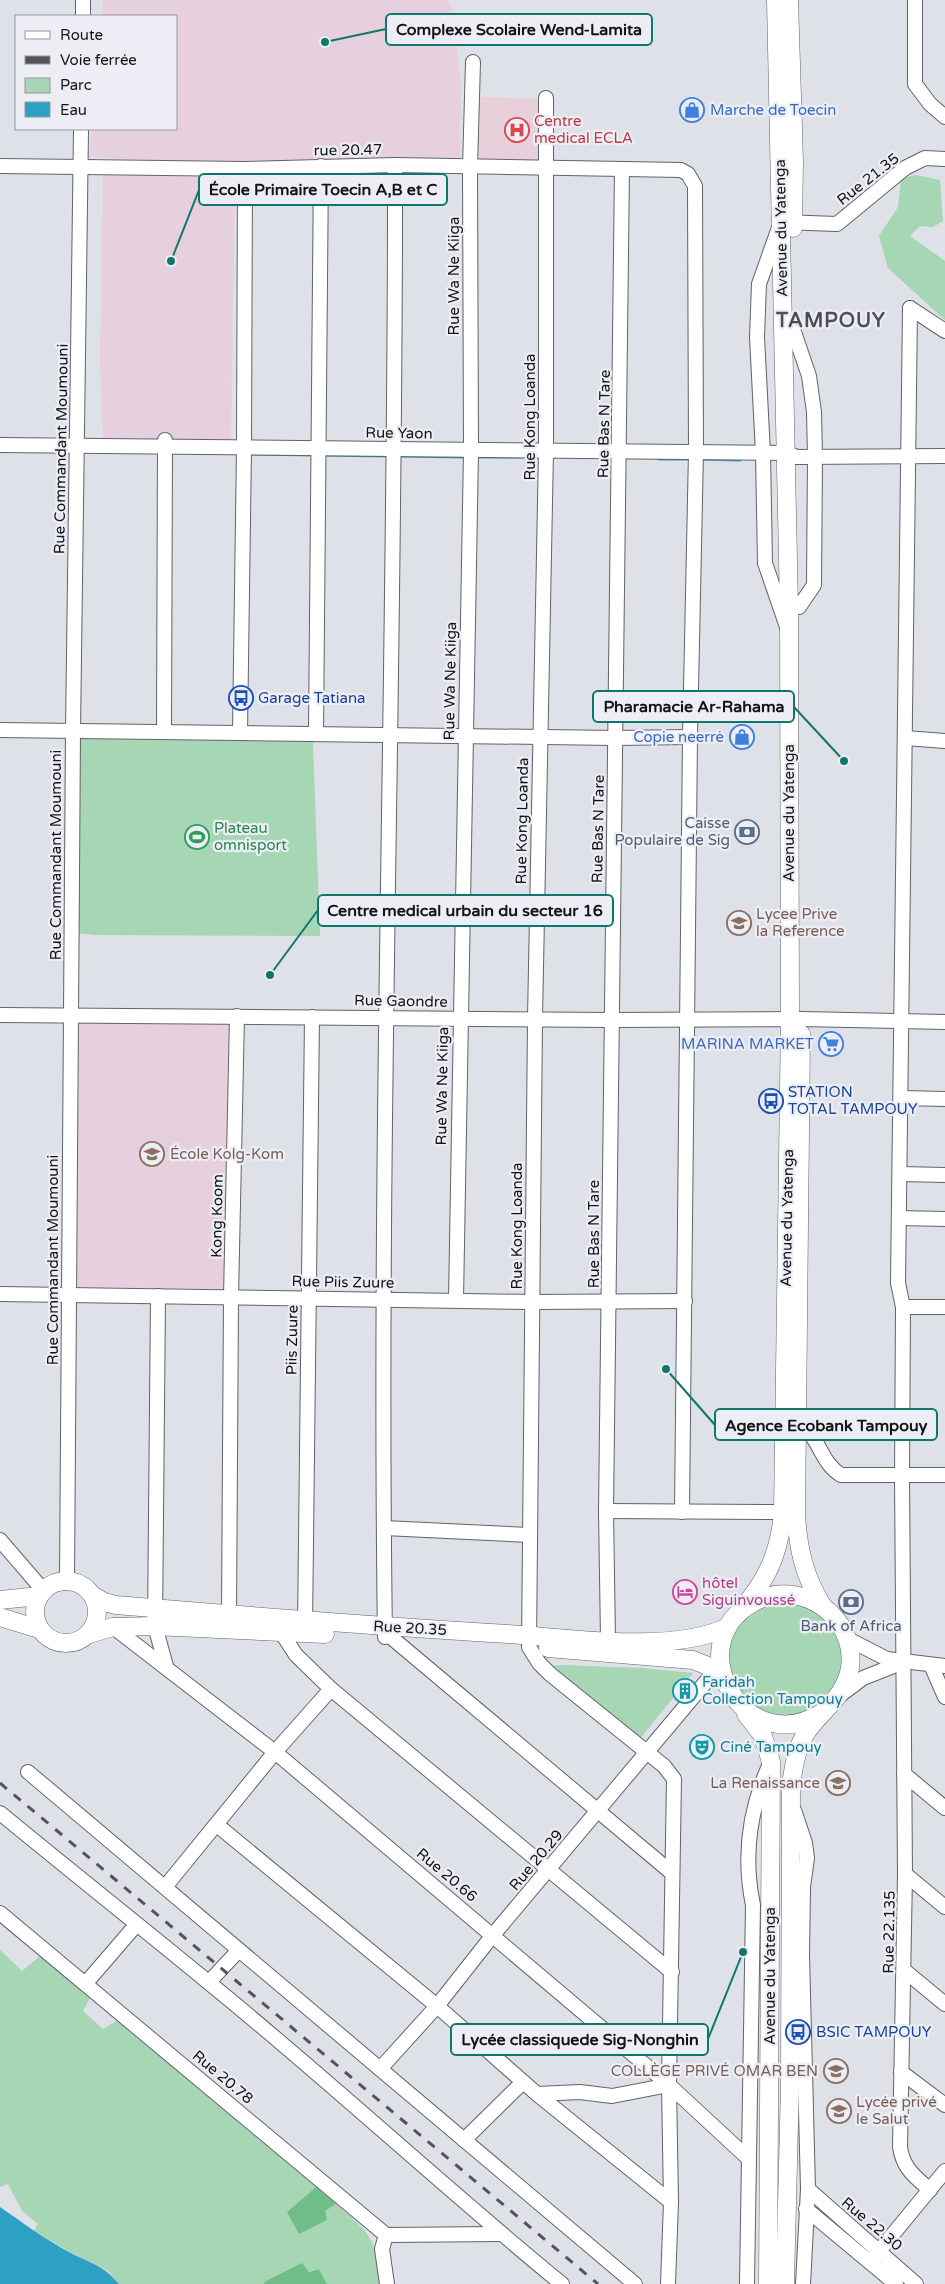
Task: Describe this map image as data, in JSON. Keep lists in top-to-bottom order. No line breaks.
{"streets":{"main road":["Avenue du Yatenga","Rue 20.35"],"street":["rue 20.47","Rue 21.35","Rue Wa Ne Kiiga","Rue Kong Loanda","Rue Bas N Tare","Rue Yaon","Rue Commandant Moumouni","Rue Gaondre","Kong Koom","Rue Piis Zuure","Piis Zuure","Rue 20.29","Rue 20.66","Rue 22.135","Rue 20.78","Rue 22.30"]},"crossings":[["rue 20.47","Rue Wa Ne Kiiga"],["rue 20.47","Rue Kong Loanda"],["rue 20.47","Rue Bas N Tare"],["rue 20.47","Rue Yaon"],["rue 20.47","Rue Commandant Moumouni"],["Rue 21.35","Avenue du Yatenga"],["Avenue du Yatenga","Rue Yaon"],["Avenue du Yatenga","Rue Gaondre"],["Avenue du Yatenga","Rue 20.35"],["Avenue du Yatenga","Rue 20.29"],["Rue Wa Ne Kiiga","Rue Yaon"],["Rue Wa Ne Kiiga","Rue Gaondre"],["Rue Wa Ne Kiiga","Rue Piis Zuure"],["Rue Kong Loanda","Rue Yaon"],["Rue Kong Loanda","Rue Gaondre"],["Rue Kong Loanda","Rue Piis Zuure"],["Rue Kong Loanda","Rue 20.35"],["Rue Bas N Tare","Rue Yaon"],["Rue Bas N Tare","Rue Gaondre"],["Rue Bas N Tare","Rue Piis Zuure"],["Rue Bas N Tare","Rue 20.35"],["Rue Yaon","Rue Commandant Moumouni"],["Rue Yaon","Rue 22.135"],["Rue Commandant Moumouni","Rue Gaondre"],["Rue Commandant Moumouni","Rue Piis Zuure"],["Rue Commandant Moumouni","Rue 20.35"],["Rue Gaondre","Kong Koom"],["Rue Gaondre","Piis Zuure"],["Rue Gaondre","Rue 22.135"],["Kong Koom","Rue Piis Zuure"],["Kong Koom","Rue 20.35"],["Rue Piis Zuure","Piis Zuure"],["Piis Zuure","Rue 20.35"],["Rue 20.35","Rue 20.29"],["Rue 20.35","Rue 20.66"],["Rue 20.29","Rue 20.66"]],"districts":["TAMPOUY"],"places":{"other":["Complexe Scolaire Wend-Lamita","École Primaire Toecin A,B et C","Pharamacie Ar-Rahama","Centre medical urbain du secteur 16","Agence Ecobank Tampouy","Lycée classiquede Sig-Nonghin"],"shop":["Marche de Toecin","Copie neerrė"],"hospital":["Centre medical ECLA"],"bus stop":["Garage Tatiana","STATION TOTAL TAMPOUY","BSIC TAMPOUY"],"bank":["Caisse Populaire de Sig","Bank of Africa"],"sports":["Plateau omnisport"],"school or university":["Lycee Prive la Reference","École Kolg-Kom","La Renaissance","COLLÈGE PRIVÉ OMAR BEN","Lycée privé le Salut"],"supermarket":["MARINA MARKET"],"hotel":["hôtel Siguinvoussé"],"building":["Faridah Collection Tampouy"],"theatre":["Ciné Tampouy"]},"legend":["Route","Voie ferrée","Parc","Eau"]}
